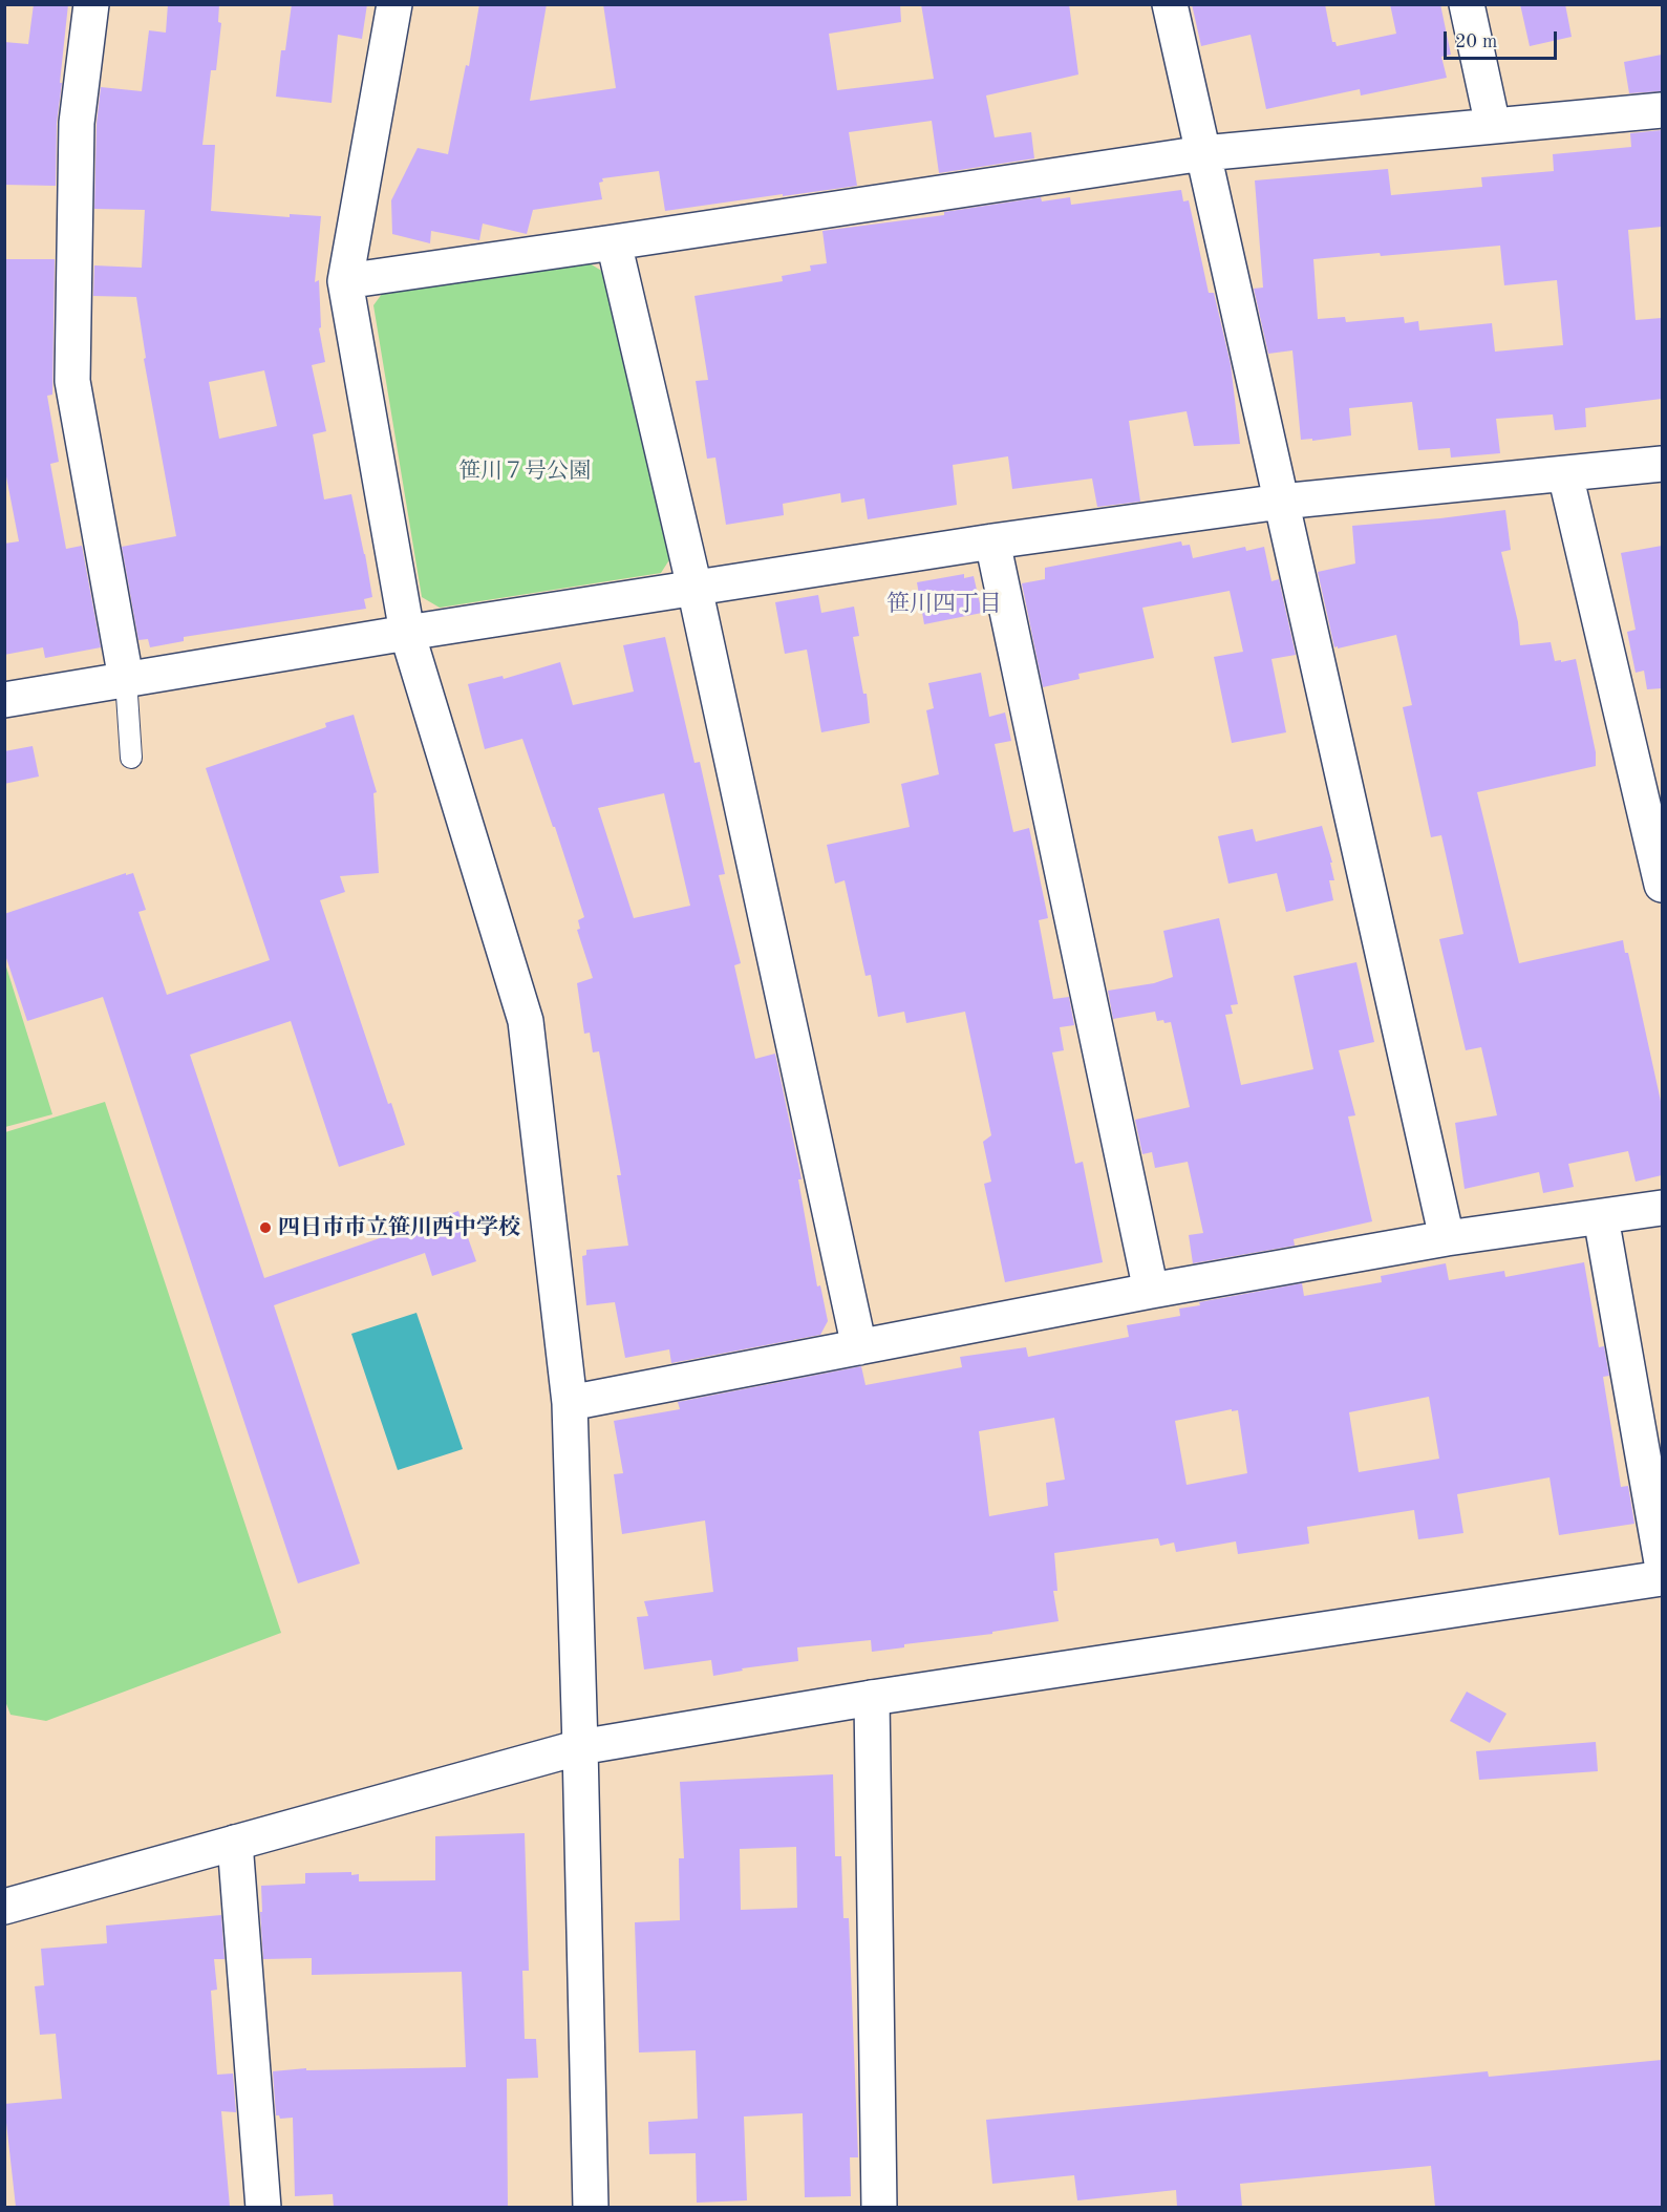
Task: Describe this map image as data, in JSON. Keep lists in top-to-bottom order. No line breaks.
{"districts":["笹川四丁目"],"parks":["笹川７号公園"],"places":["四日市市立笹川西中学校"],"scale_bar":"20 m"}
